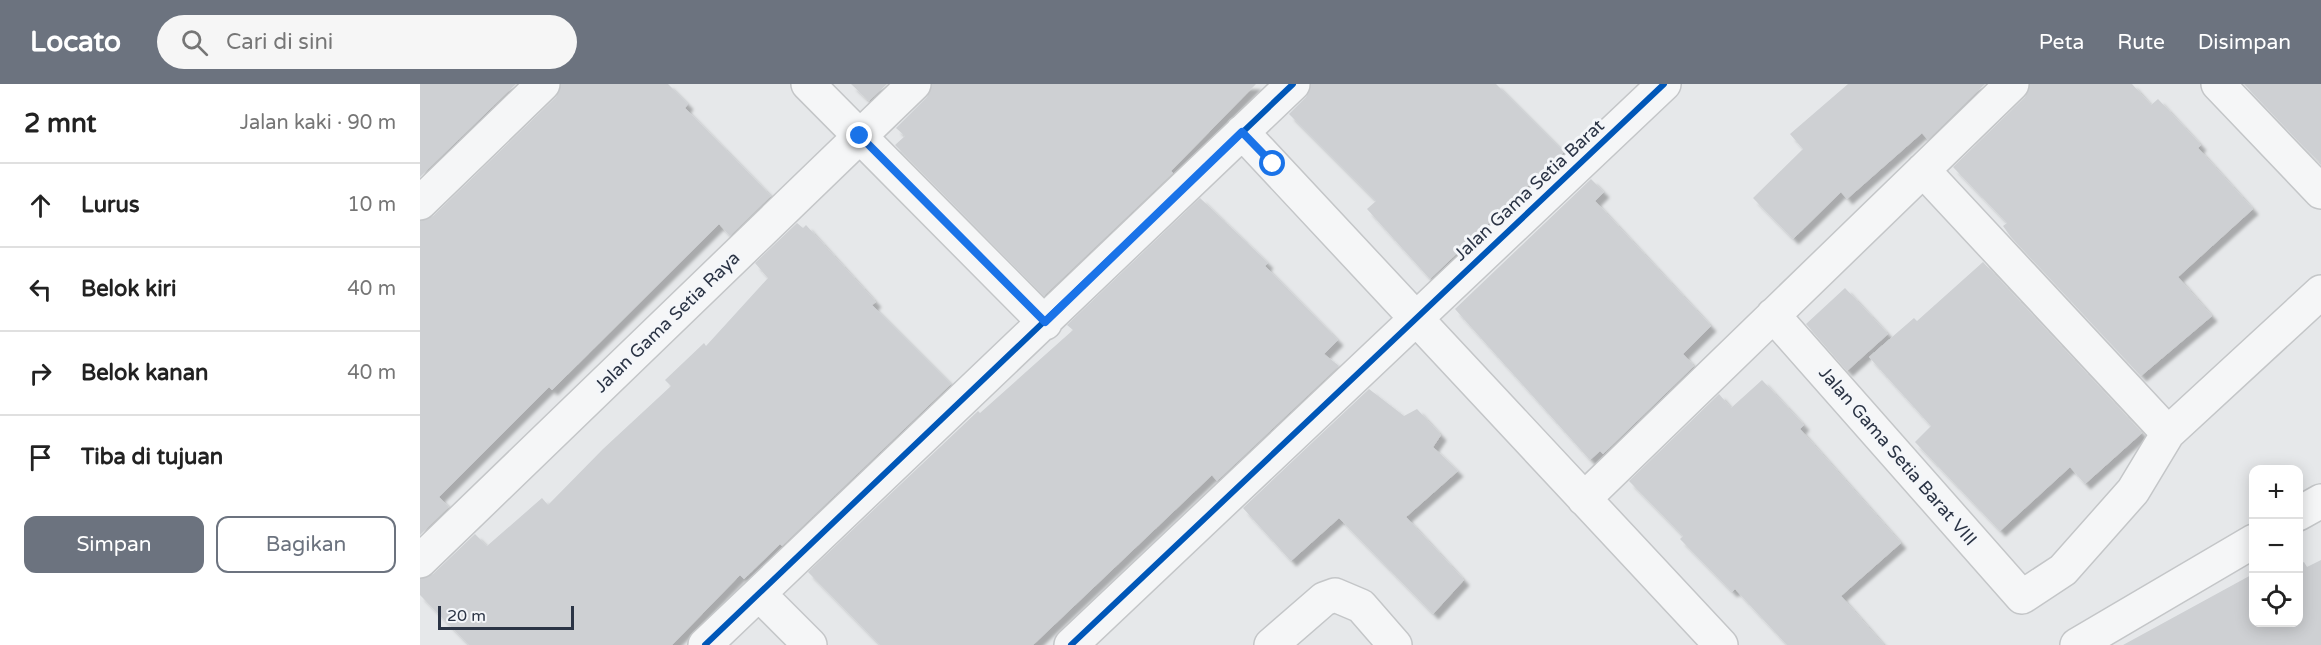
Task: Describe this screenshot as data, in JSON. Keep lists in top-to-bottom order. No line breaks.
{"streets":{"street":["Jalan Gama Setia Barat","Jalan Gama Setia Raya","Jalan Gama Setia Barat VIII"]},"scale_bar":"20 m","page":{"header":"Locato","search":"Cari di sini","nav":["Peta","Rute","Disimpan"],"heading":["2 mnt","Jalan kaki · 90 m"],"list":[["Lurus","10 m"],["Belok kiri","40 m"],["Belok kanan","40 m"],"Tiba di tujuan"],"map_buttons":["+","−"],"buttons":["Simpan","Bagikan"],"scale":"20 m"}}
